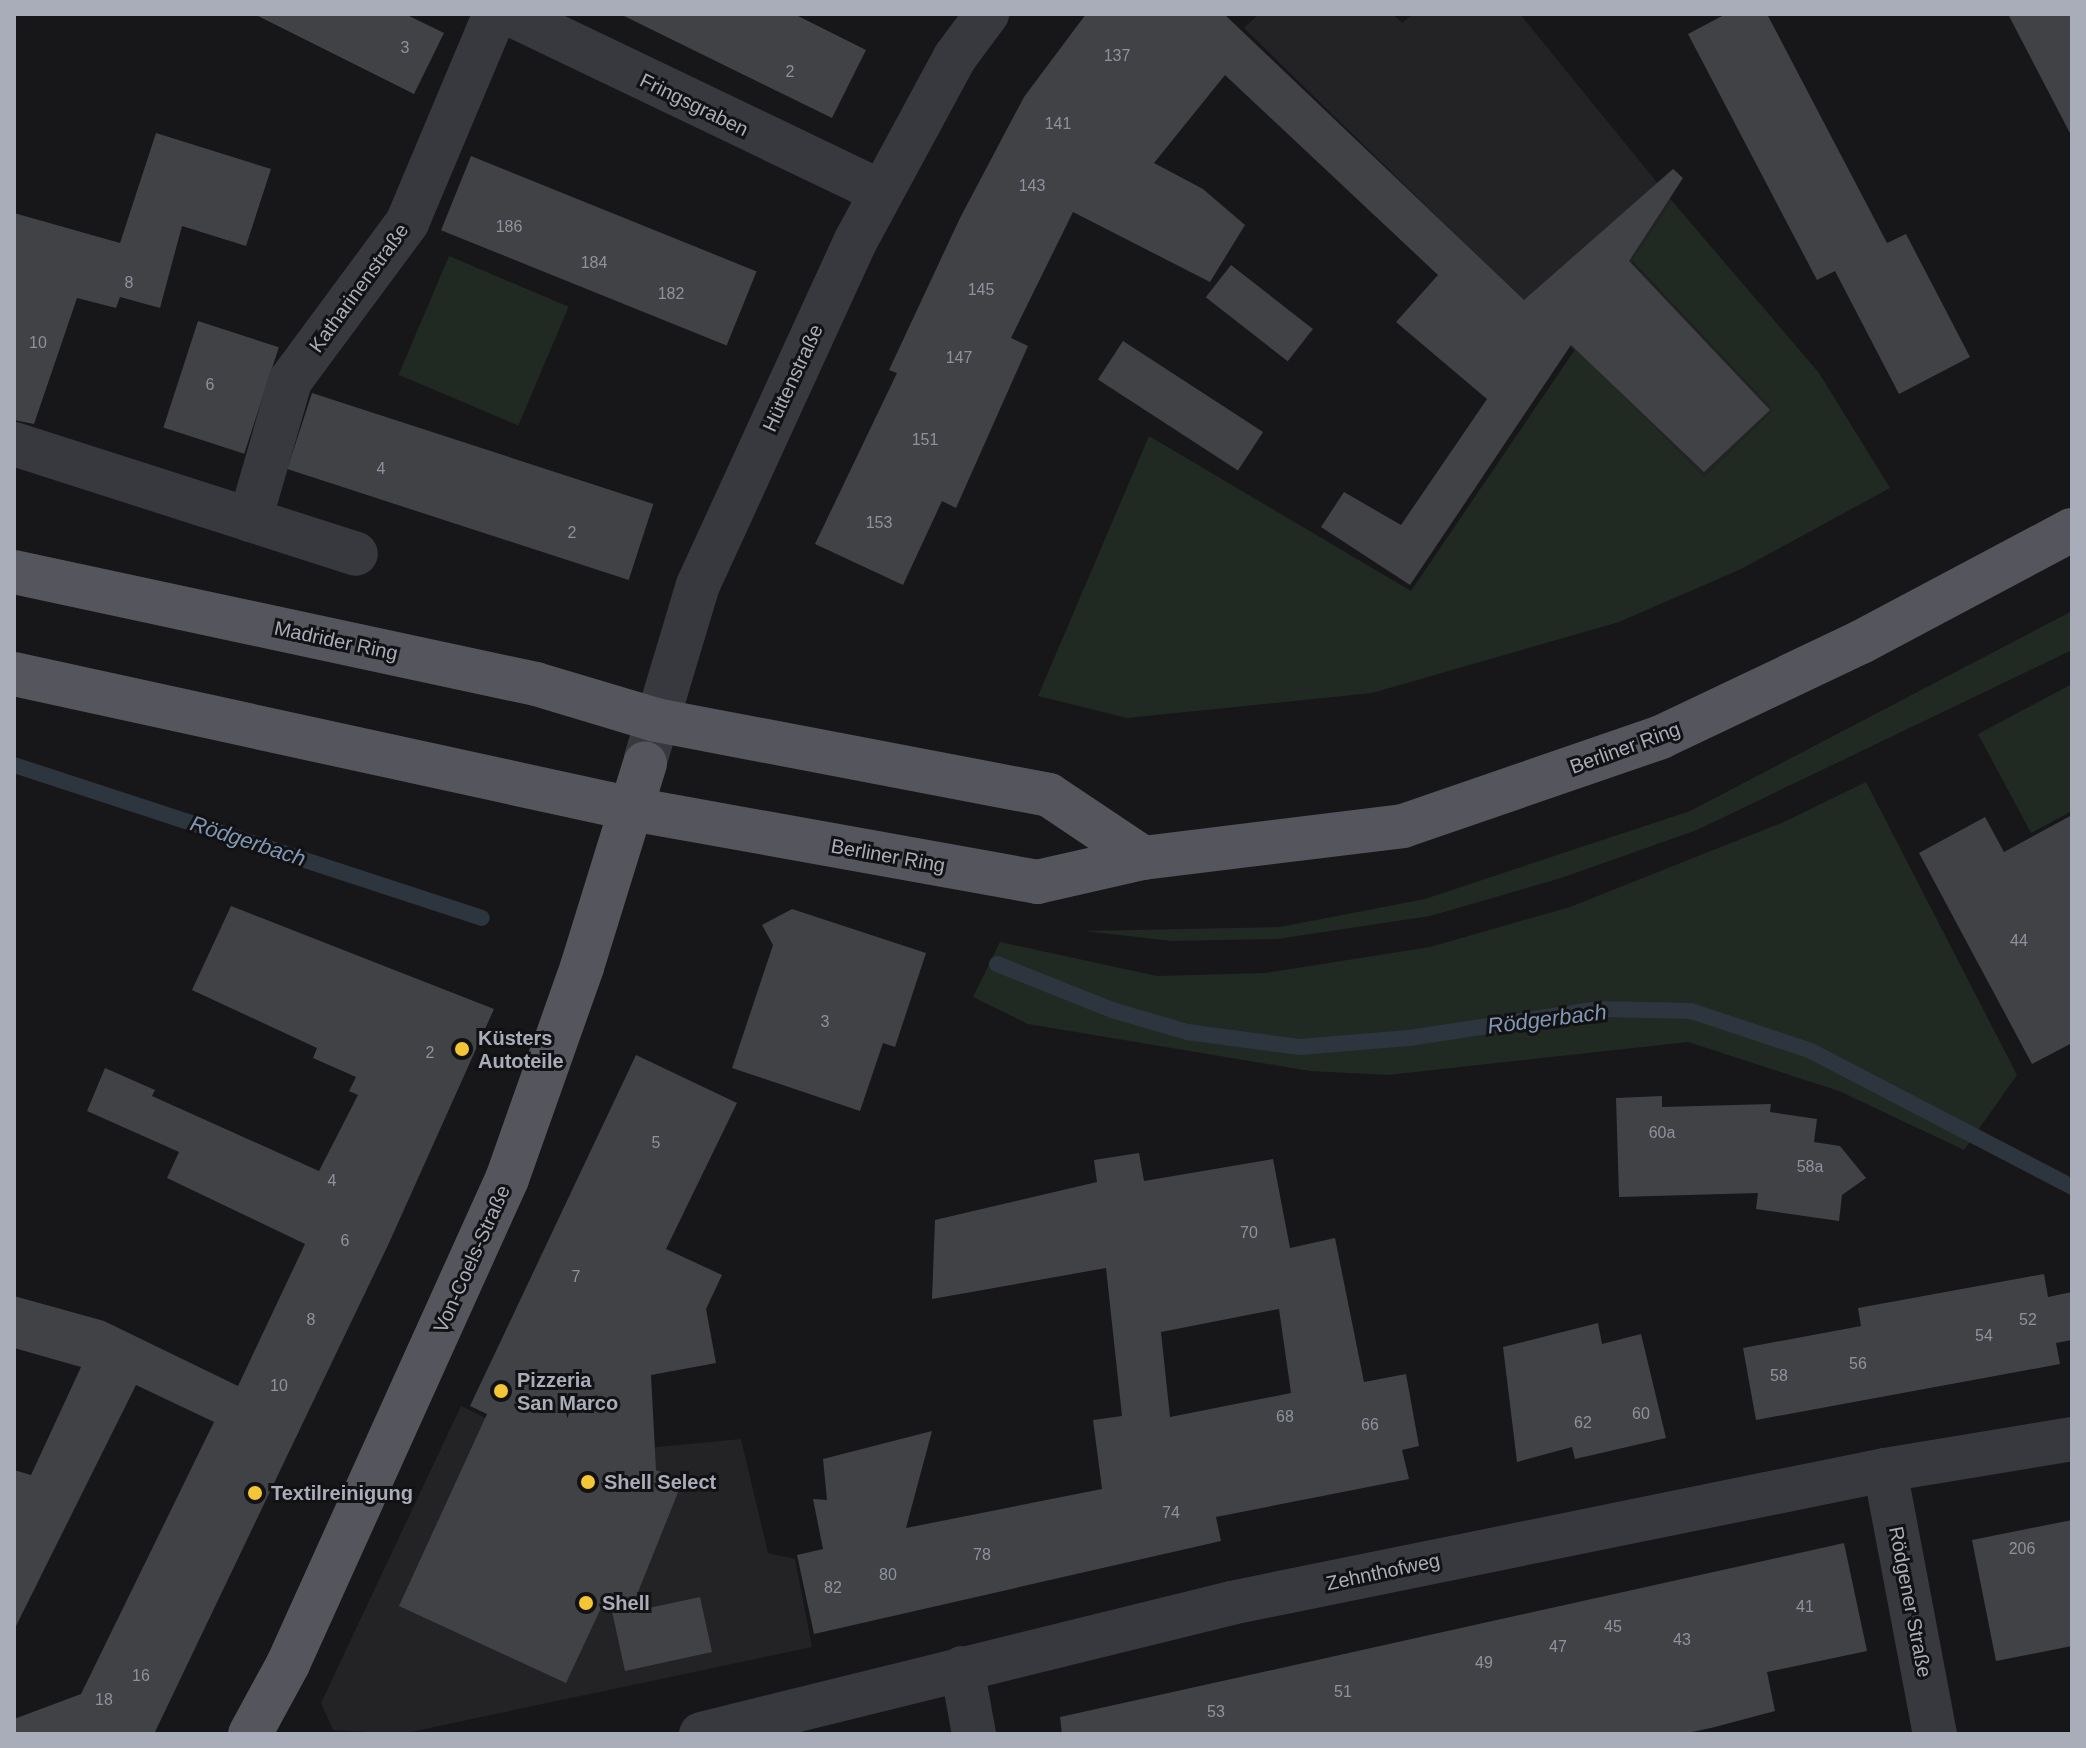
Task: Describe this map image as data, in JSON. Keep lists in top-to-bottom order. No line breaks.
{"streets":{"main road":["Madrider Ring","Berliner Ring","Von-Coels-Straße"],"street":["Fringsgraben","Katharinenstraße","Hüttenstraße","Zehnthofweg","Rödgener Straße"]},"crossings":[["Fringsgraben","Hüttenstraße"],["Hüttenstraße","Madrider Ring"],["Hüttenstraße","Von-Coels-Straße"],["Berliner Ring","Von-Coels-Straße"],["Zehnthofweg","Rödgener Straße"]],"water":["Rödgerbach"],"places":["Küsters Autoteile","Pizzeria San Marco","Shell Select","Textilreinigung","Shell"],"house_numbers":["3","137","2","141","143","186","184","8","145","182","10","147","6","151","4","153","2","44","3","2","60a","5","58a","4","70","6","7","8","52","54","56","58","10","60","68","62","66","74","206","78","80","82","41","45","43","47","49","16","51","18","53"]}
